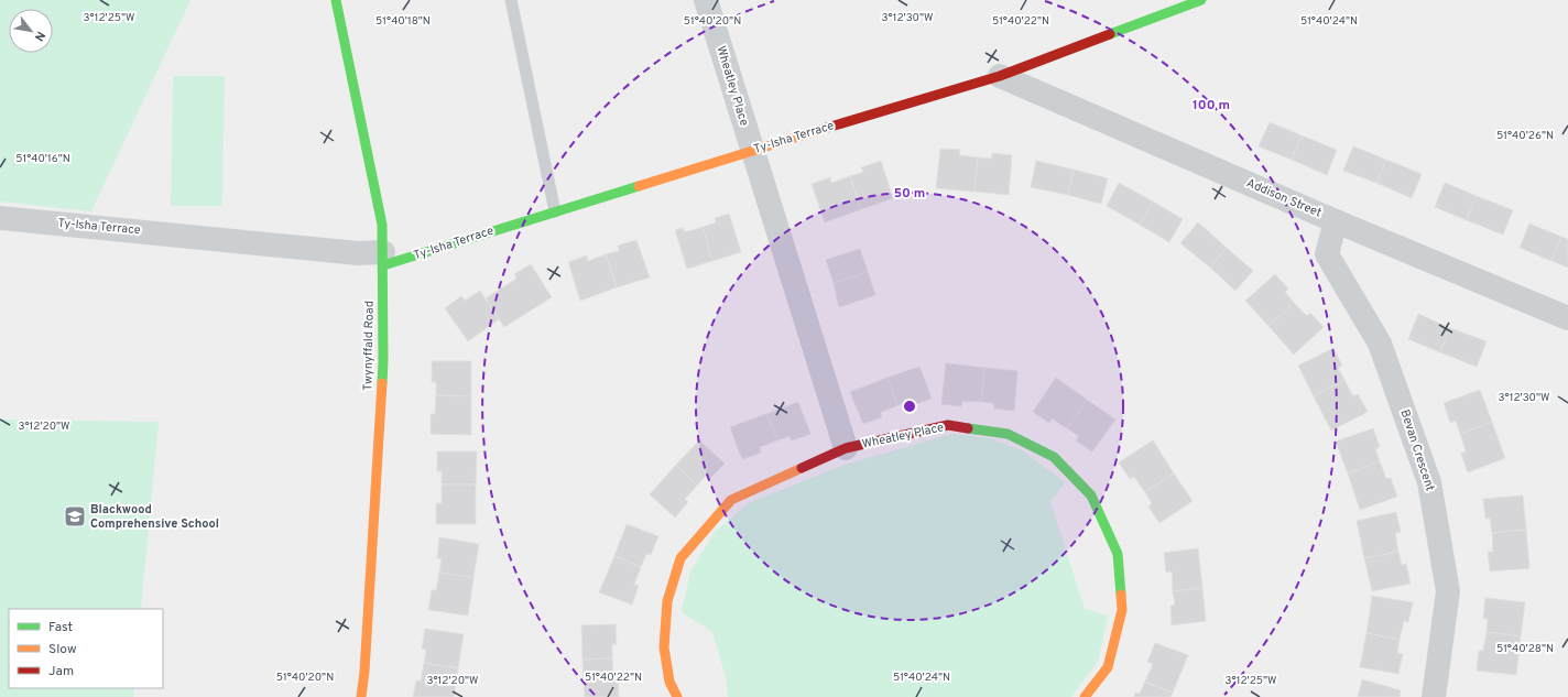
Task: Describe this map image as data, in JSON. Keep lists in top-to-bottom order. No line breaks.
{"streets":{"street":["Wheatley Place","Ty-Isha Terrace","Addison Street","Twynyffald Road","Bevan Crescent"]},"crossings":[["Wheatley Place","Ty-Isha Terrace"],["Ty-Isha Terrace","Addison Street"],["Ty-Isha Terrace","Twynyffald Road"],["Addison Street","Bevan Crescent"]],"places":{"school or university":["Blackwood Comprehensive School"]},"legend":["Fast","Slow","Jam"],"north":"bottom right","coordinates":["3°12'25\"W","3°12'30\"W","51°40'20\"N","51°40'22\"N","51°40'18\"N","51°40'24\"N","51°40'26\"N","51°40'16\"N","3°12'20\"W","51°40'28\"N"],"rings":["100 m","50 m"]}
